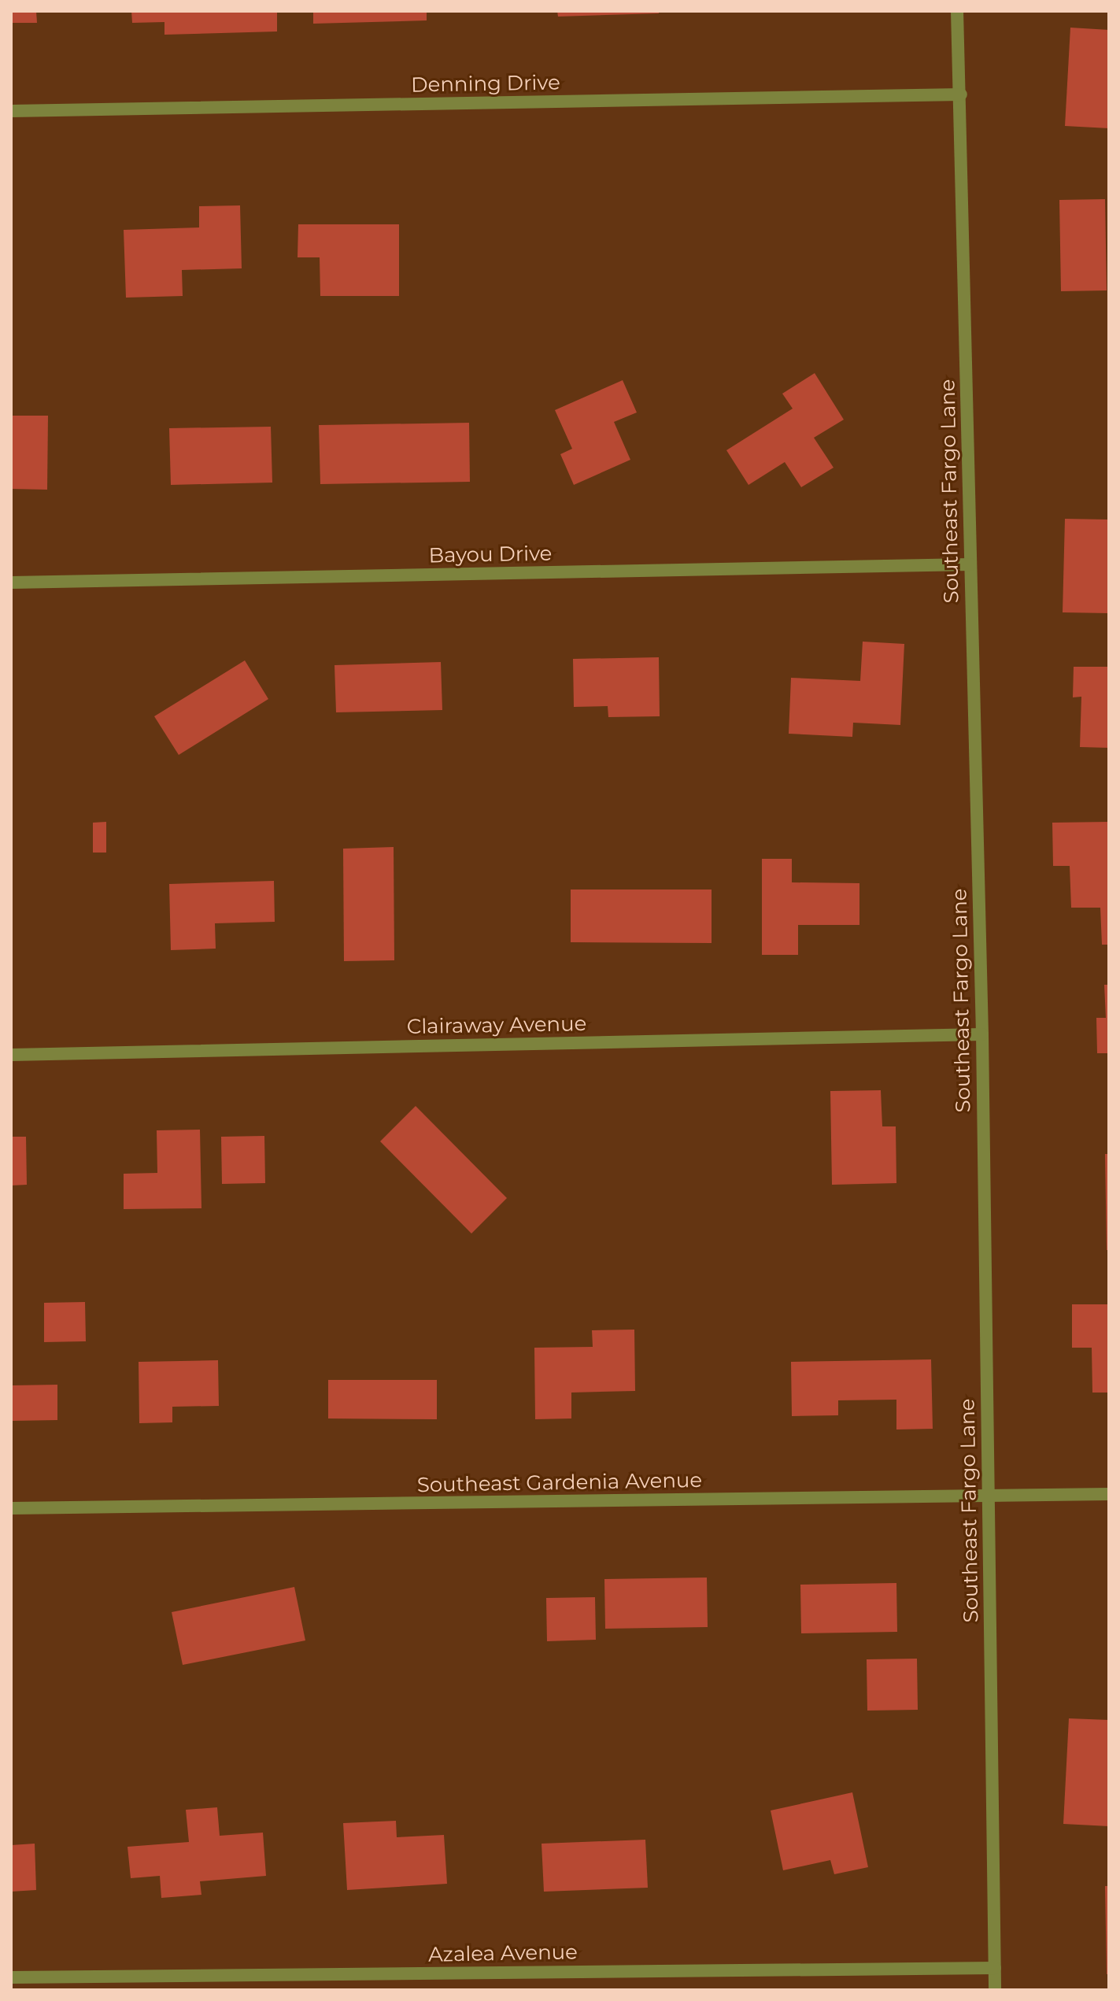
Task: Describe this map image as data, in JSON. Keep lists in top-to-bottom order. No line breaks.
{"streets":{"street":["Denning Drive","Southeast Fargo Lane","Bayou Drive","Clairaway Avenue","Southeast Gardenia Avenue","Azalea Avenue"]},"crossings":[["Denning Drive","Southeast Fargo Lane"],["Southeast Fargo Lane","Bayou Drive"],["Southeast Fargo Lane","Clairaway Avenue"],["Southeast Fargo Lane","Southeast Gardenia Avenue"],["Southeast Fargo Lane","Azalea Avenue"]]}
